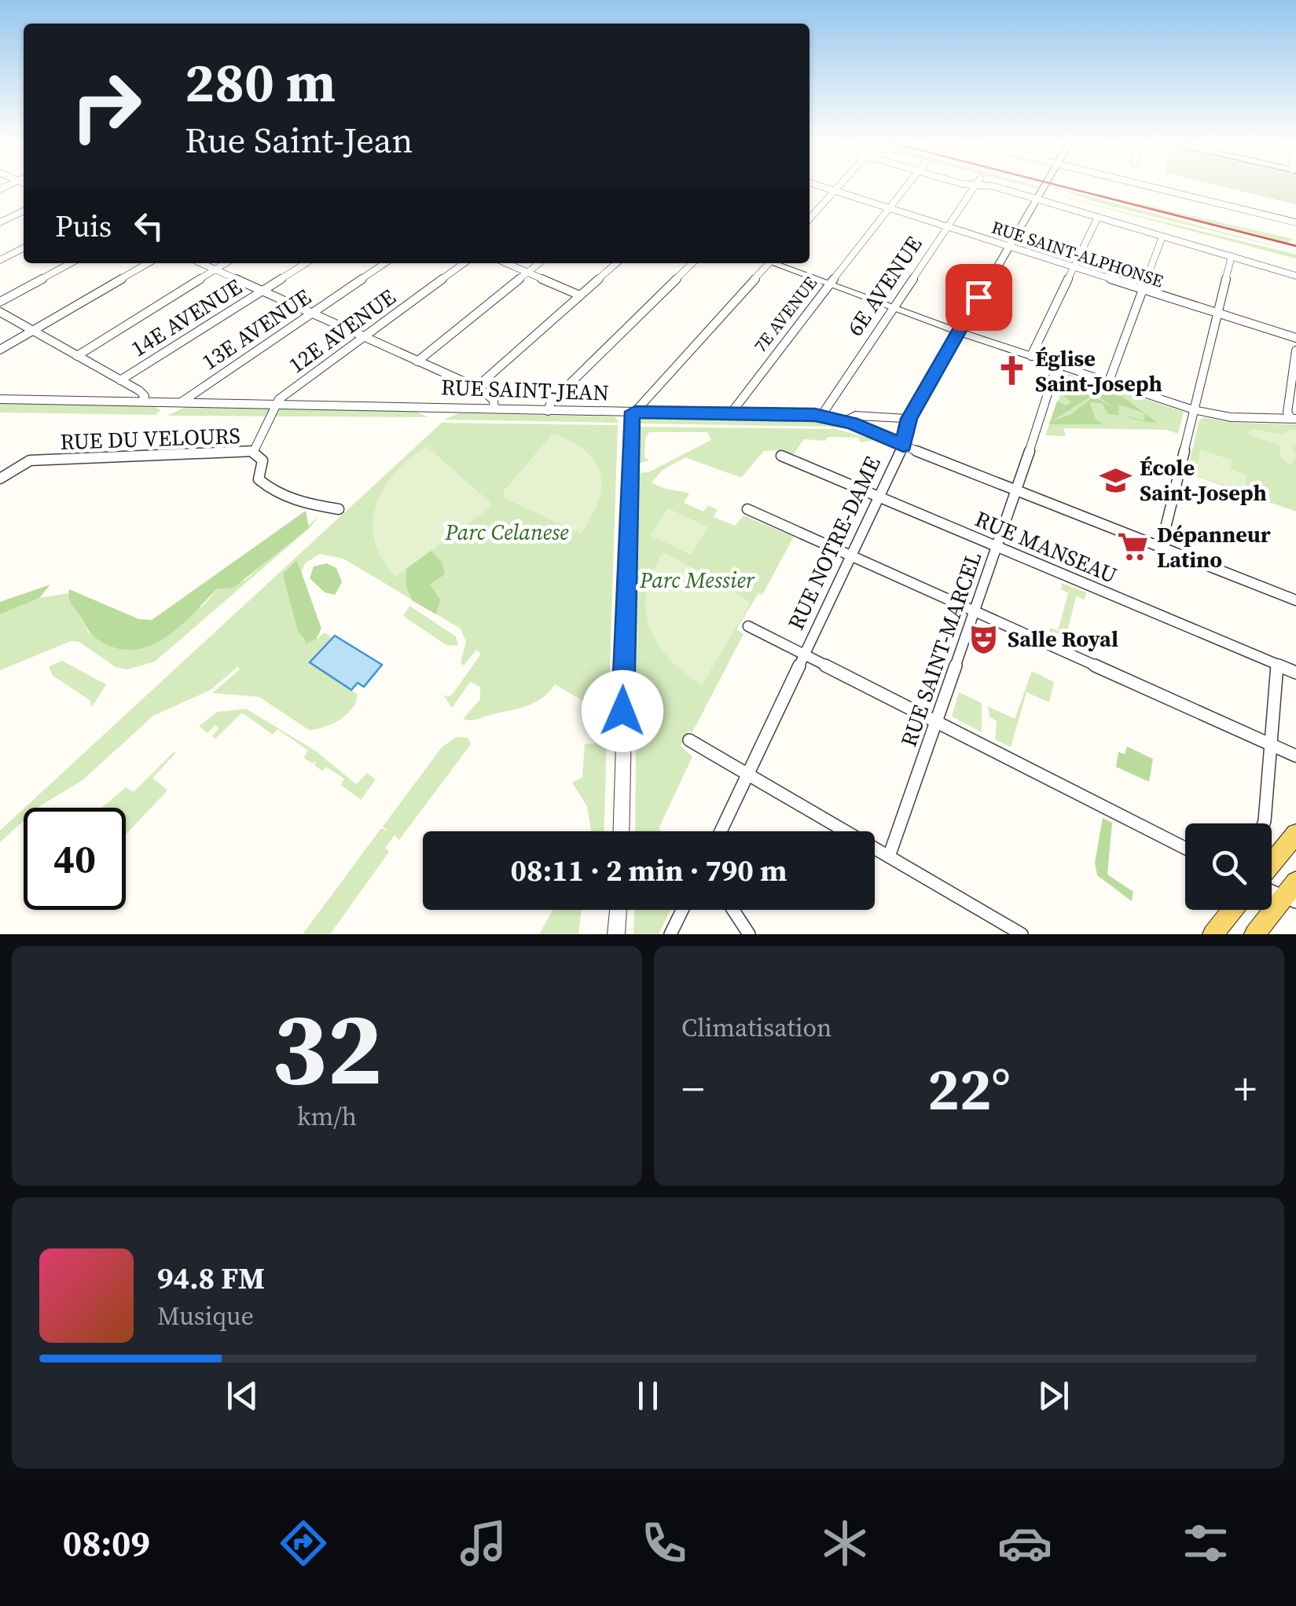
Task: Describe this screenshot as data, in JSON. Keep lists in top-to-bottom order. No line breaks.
{"streets":{"street":["RUE SAINT-ALPHONSE","6E AVENUE","7E AVENUE","14E AVENUE","13E AVENUE","12E AVENUE","RUE SAINT-JEAN","RUE DU VELOURS","RUE NOTRE-DAME","RUE MANSEAU","RUE SAINT-MARCEL"]},"crossings":[["RUE SAINT-ALPHONSE","6E AVENUE"],["RUE SAINT-ALPHONSE","7E AVENUE"],["RUE SAINT-ALPHONSE","RUE NOTRE-DAME"],["6E AVENUE","RUE SAINT-JEAN"],["7E AVENUE","RUE SAINT-JEAN"],["13E AVENUE","RUE SAINT-JEAN"],["12E AVENUE","RUE SAINT-JEAN"],["12E AVENUE","RUE DU VELOURS"],["RUE SAINT-JEAN","RUE DU VELOURS"],["RUE SAINT-JEAN","RUE NOTRE-DAME"],["RUE SAINT-JEAN","RUE SAINT-MARCEL"],["RUE NOTRE-DAME","RUE MANSEAU"],["RUE MANSEAU","RUE SAINT-MARCEL"]],"parks":["Parc Celanese","Parc Messier"],"places":{"church":["Église Saint-Joseph"],"school or university":["École Saint-Joseph"],"supermarket":["Dépanneur Latino"],"theatre":["Salle Royal"]},"page":{"turn":["280 m","Rue Saint-Jean"],"then":"Puis","limit":"40","trip":"08:11 · 2 min · 790 m","tile":[["32","km/h"],"Climatisation"],"heat":["−","22°","+"],"song":["94.8 FM","Musique"],"tabs":"08:09"}}
